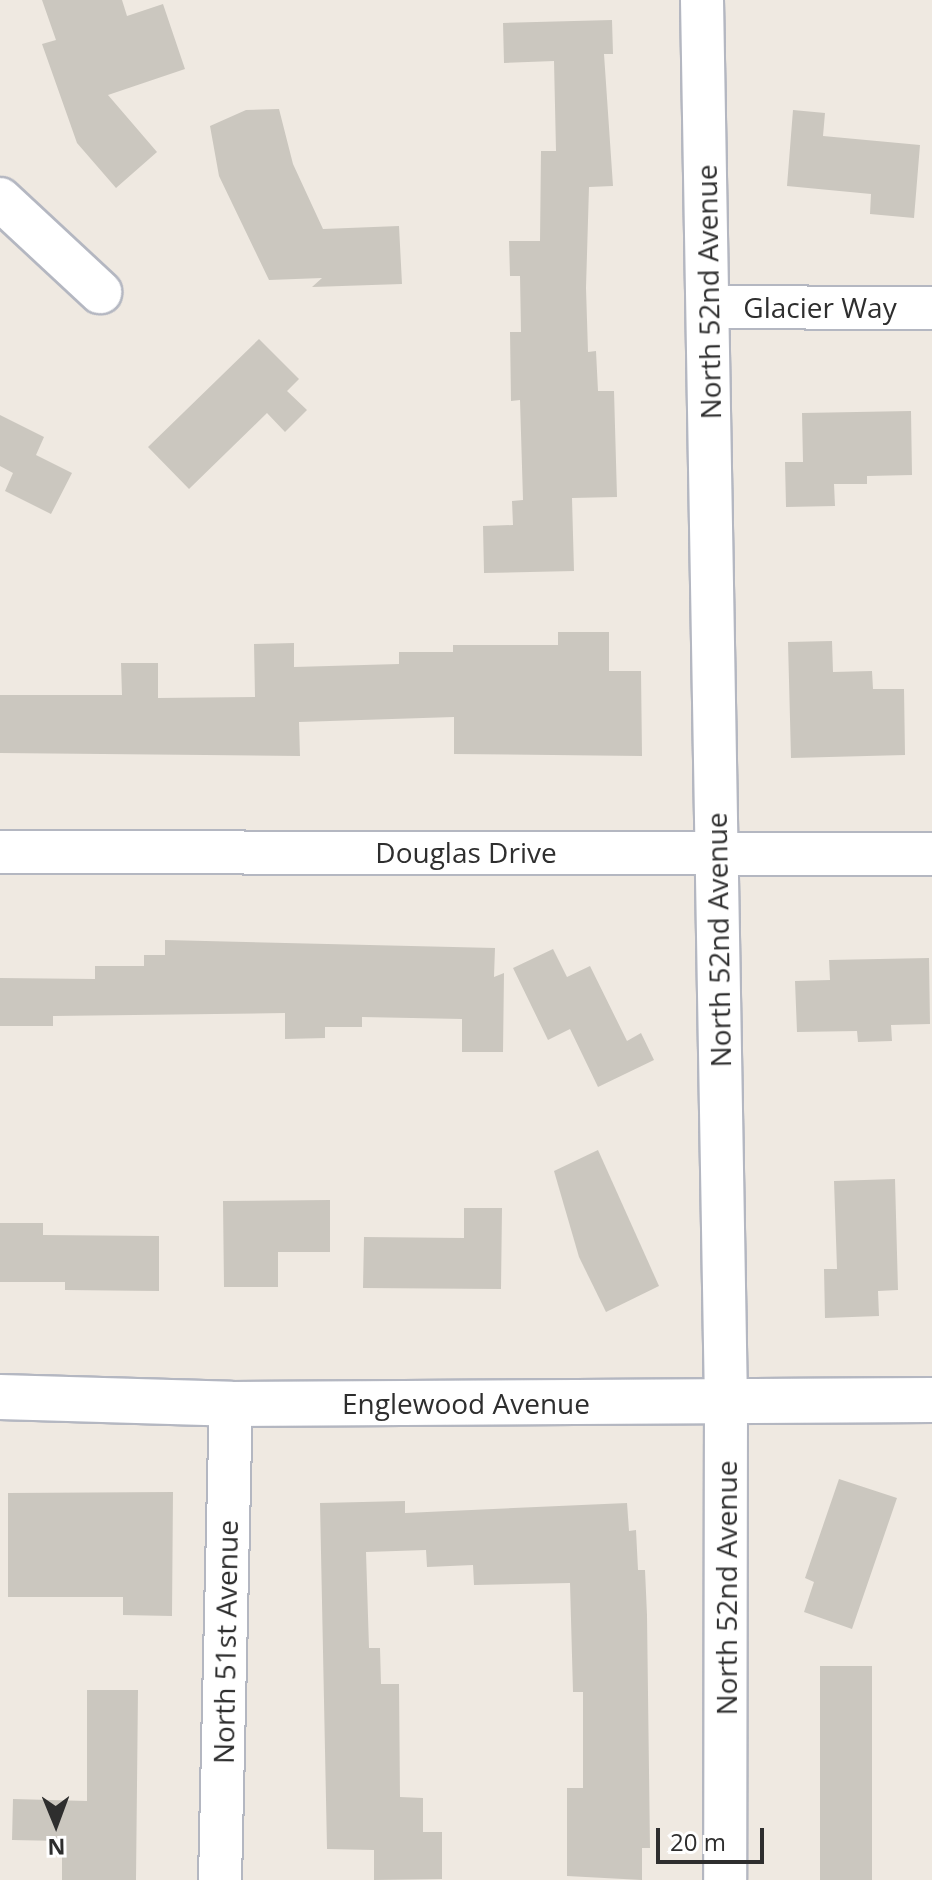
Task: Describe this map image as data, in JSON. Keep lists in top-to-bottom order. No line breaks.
{"streets":{"street":["North 52nd Avenue","Glacier Way","Douglas Drive","Englewood Avenue","North 51st Avenue"]},"crossings":[["North 52nd Avenue","Glacier Way"],["North 52nd Avenue","Douglas Drive"],["North 52nd Avenue","Englewood Avenue"],["Englewood Avenue","North 51st Avenue"]],"scale_bar":"20 m","north":"bottom"}
